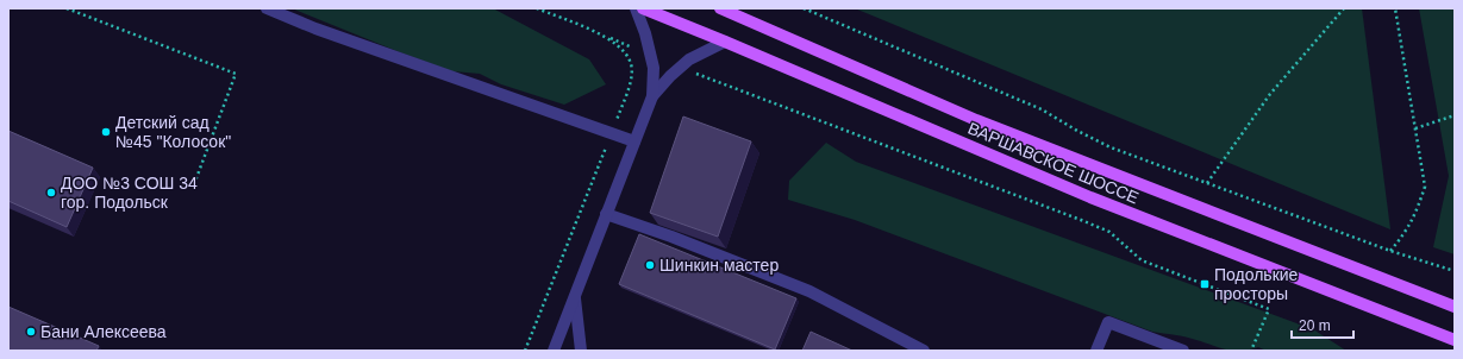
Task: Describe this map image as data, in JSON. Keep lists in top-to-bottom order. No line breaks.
{"streets":{"main road":["ВАРШАВСКОЕ ШОССЕ"]},"places":{"other":["Детский сад №45 \"Колосок\"","ДОО №3 СОШ 34 гор. Подольск","Шинкин мастер","Бани Алексеева"],"transit":["Подолькие просторы"]},"scale_bar":"20 m"}
